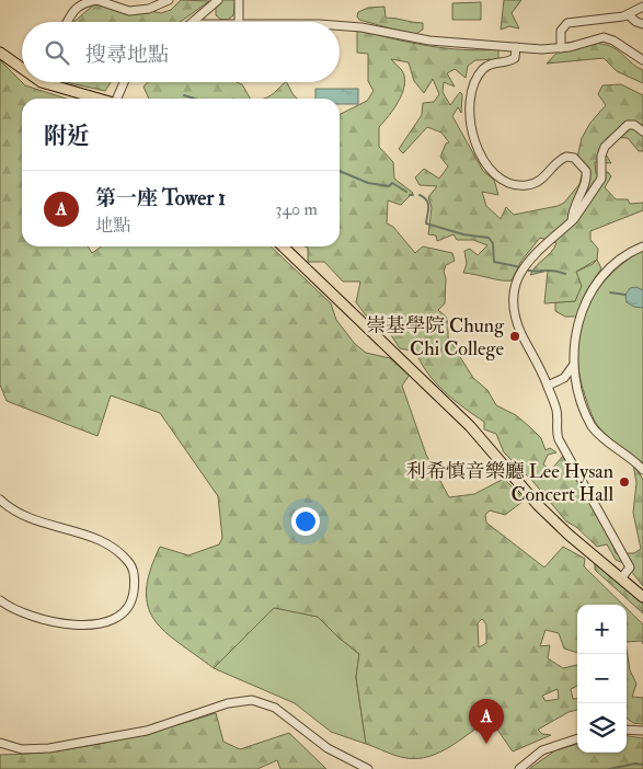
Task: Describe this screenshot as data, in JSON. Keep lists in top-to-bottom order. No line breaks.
{"places":["崇基學院 Chung Chi College","利希慎音樂廳 Lee Hysan Concert Hall"],"page":{"search":"搜尋地點","heading":"附近","list":[{"mark":"A","name":"第一座 Tower 1","note":"地點","value":"340 m"}],"map_buttons":["+","−"],"pins":"A"}}
